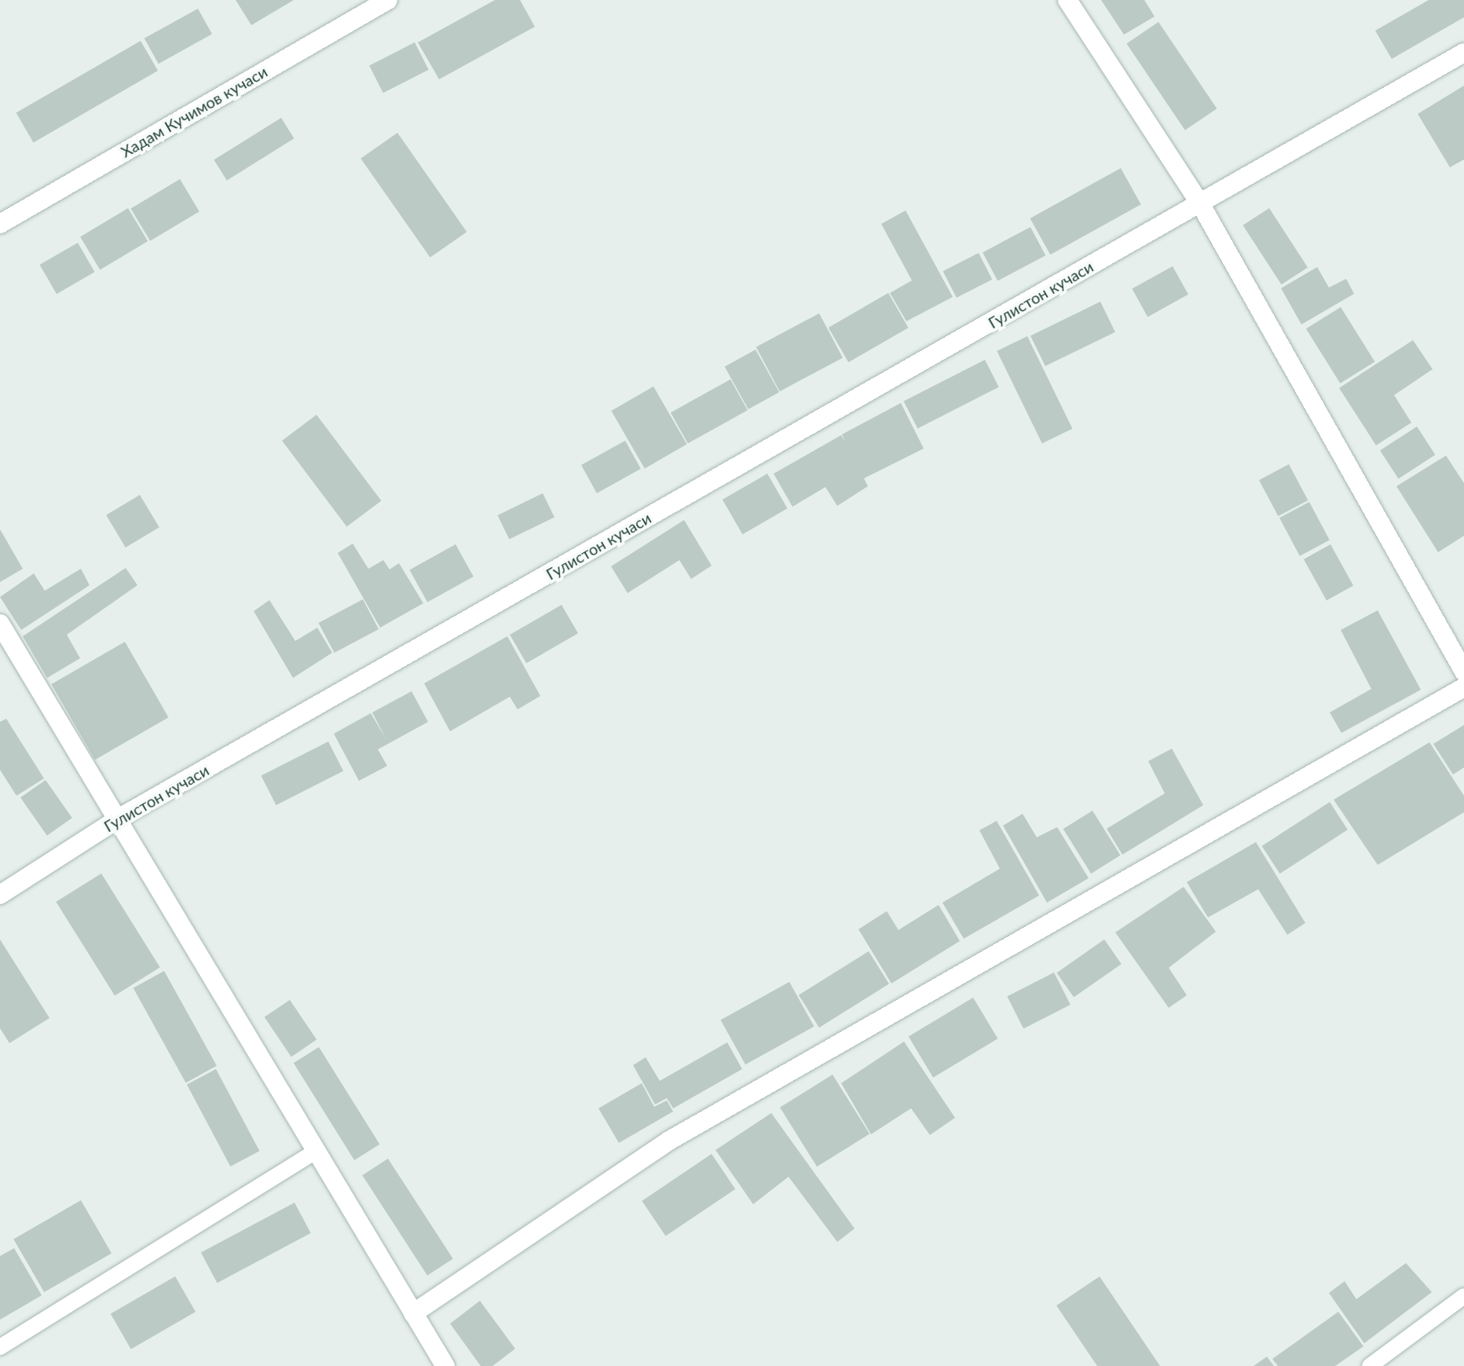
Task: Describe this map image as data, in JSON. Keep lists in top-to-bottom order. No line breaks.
{"streets":{"street":["Хадам Кучимов кучаси","Гулистон кучаси"]}}
